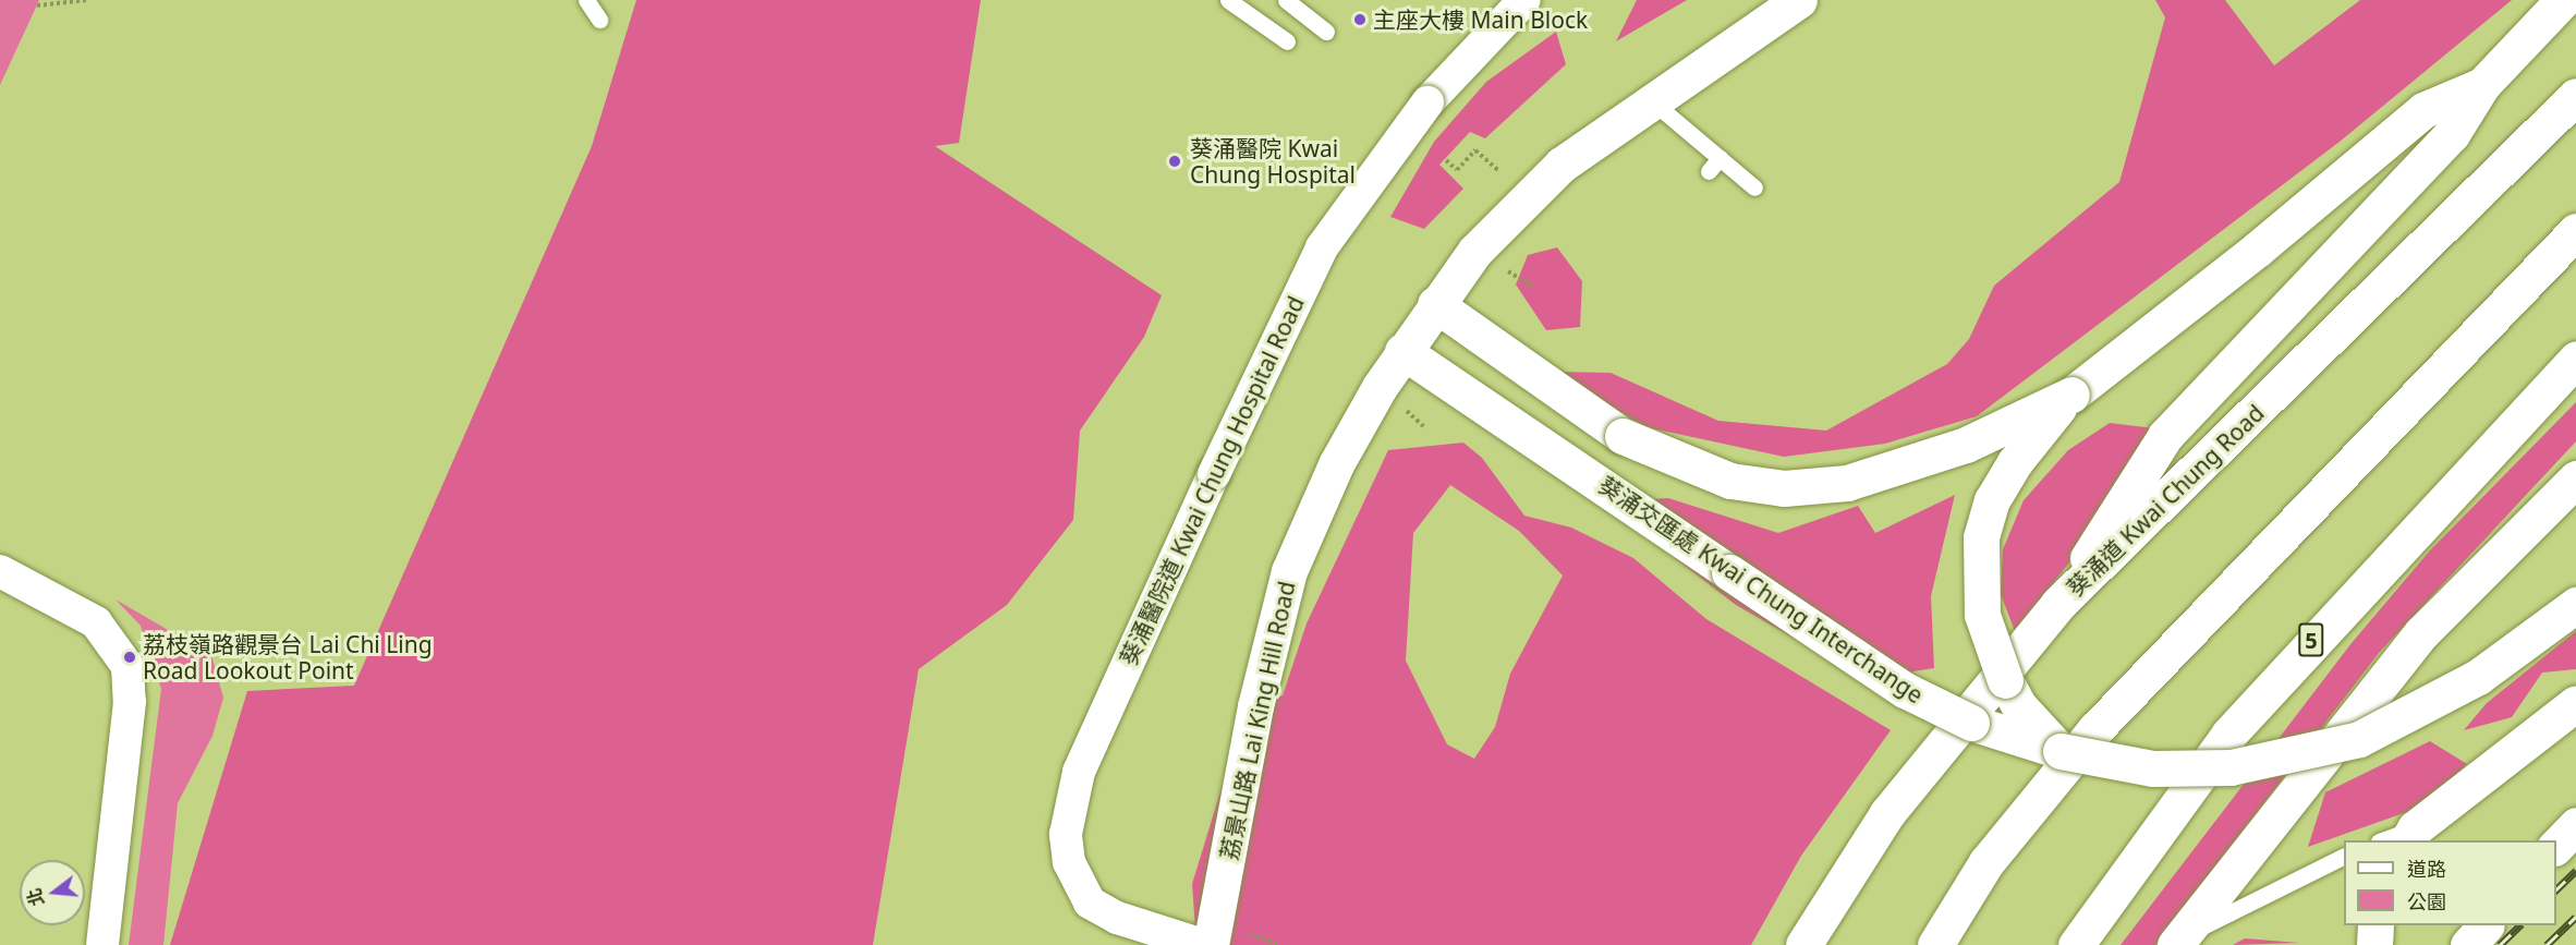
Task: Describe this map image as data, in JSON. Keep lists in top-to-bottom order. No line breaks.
{"streets":{"main road":["葵涌道 Kwai Chung Road","葵涌交匯處 Kwai Chung Interchange","5","荔景山路 Lai King Hill Road"],"street":["葵涌醫院道 Kwai Chung Hospital Road"]},"crossings":[["葵涌交匯處 Kwai Chung Interchange","荔景山路 Lai King Hill Road"]],"places":["主座大樓 Main Block","葵涌醫院 Kwai Chung Hospital","荔枝嶺路觀景台 Lai Chi Ling Road Lookout Point"],"legend":["道路","公園"],"north":"left"}
